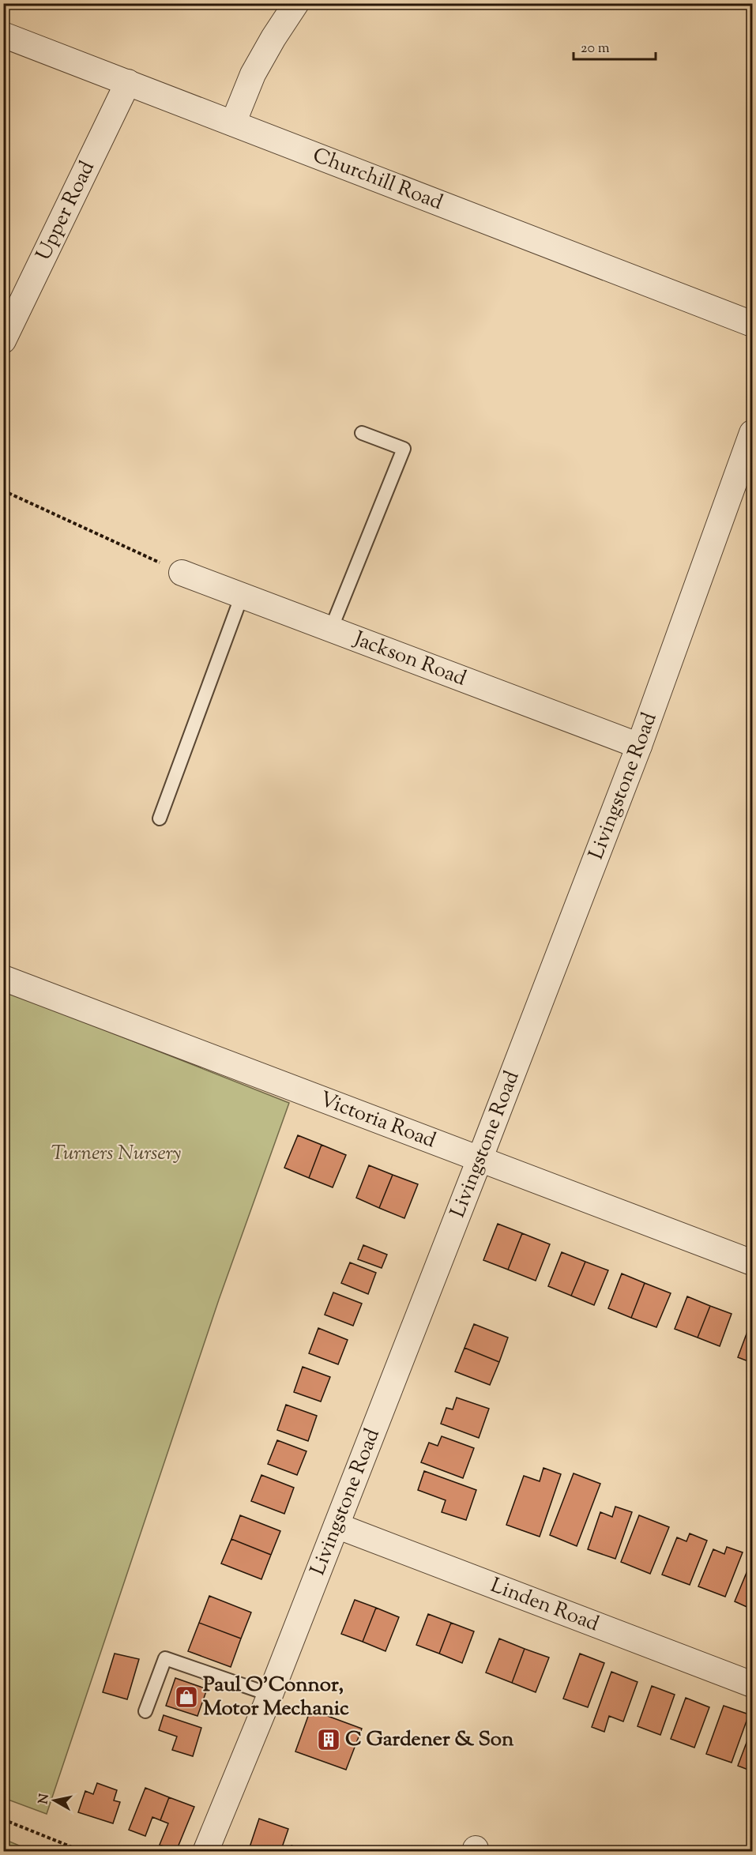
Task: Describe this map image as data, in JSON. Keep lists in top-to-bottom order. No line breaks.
{"streets":{"street":["Churchill Road","Upper Road","Jackson Road","Livingstone Road","Victoria Road","Linden Road"]},"crossings":[["Churchill Road","Upper Road"],["Jackson Road","Livingstone Road"],["Livingstone Road","Victoria Road"],["Livingstone Road","Linden Road"]],"parks":["Turners Nursery"],"places":{"shop":["Paul O'Connor, Motor Mechanic"],"building":["C Gardener & Son"]},"scale_bar":"20 m","north":"left"}
